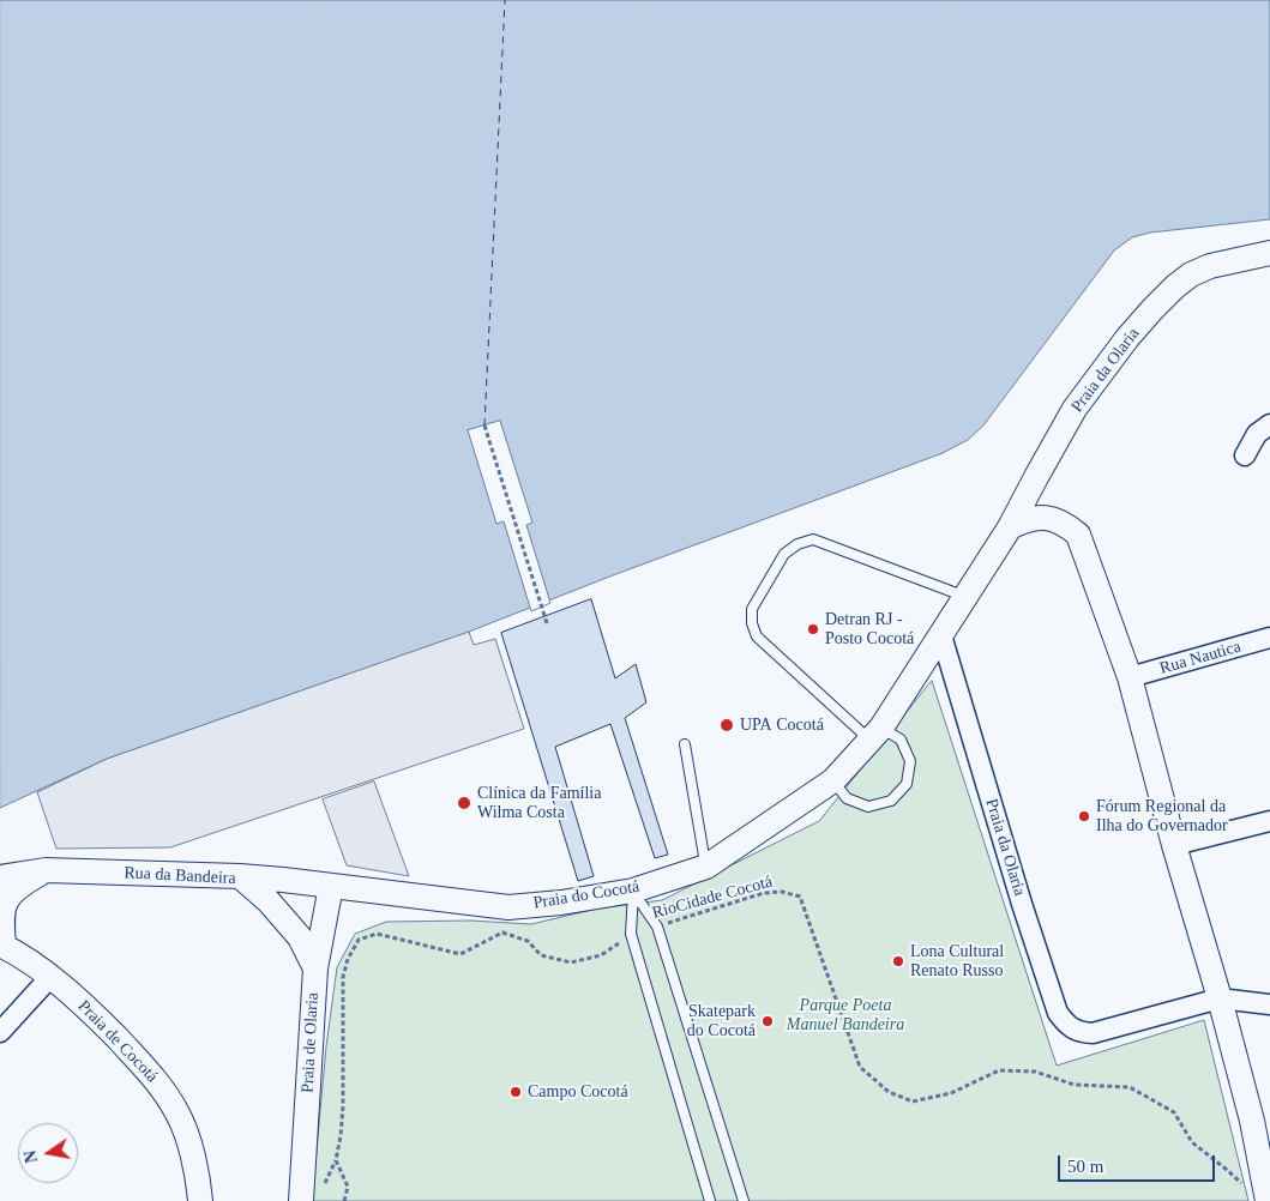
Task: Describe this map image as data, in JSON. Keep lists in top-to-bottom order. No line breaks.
{"streets":{"street":["Praia da Olaria","Rua Nautica","Rua da Bandeira","Praia do Cocotá","Praia de Cocotá","Praia de Olaria"],"path":["RioCidade Cocotá"]},"crossings":[["Praia da Olaria","Praia do Cocotá"],["Rua da Bandeira","Praia do Cocotá"],["Rua da Bandeira","Praia de Olaria"],["Praia do Cocotá","Praia de Olaria"]],"parks":["Parque Poeta Manuel Bandeira"],"places":["Detran RJ - Posto Cocotá","UPA Cocotá","Clínica da Família Wilma Costa","Fórum Regional da Ilha do Governador","Lona Cultural Renato Russo","Skatepark do Cocotá","Campo Cocotá"],"scale_bar":"50 m","north":"left"}
